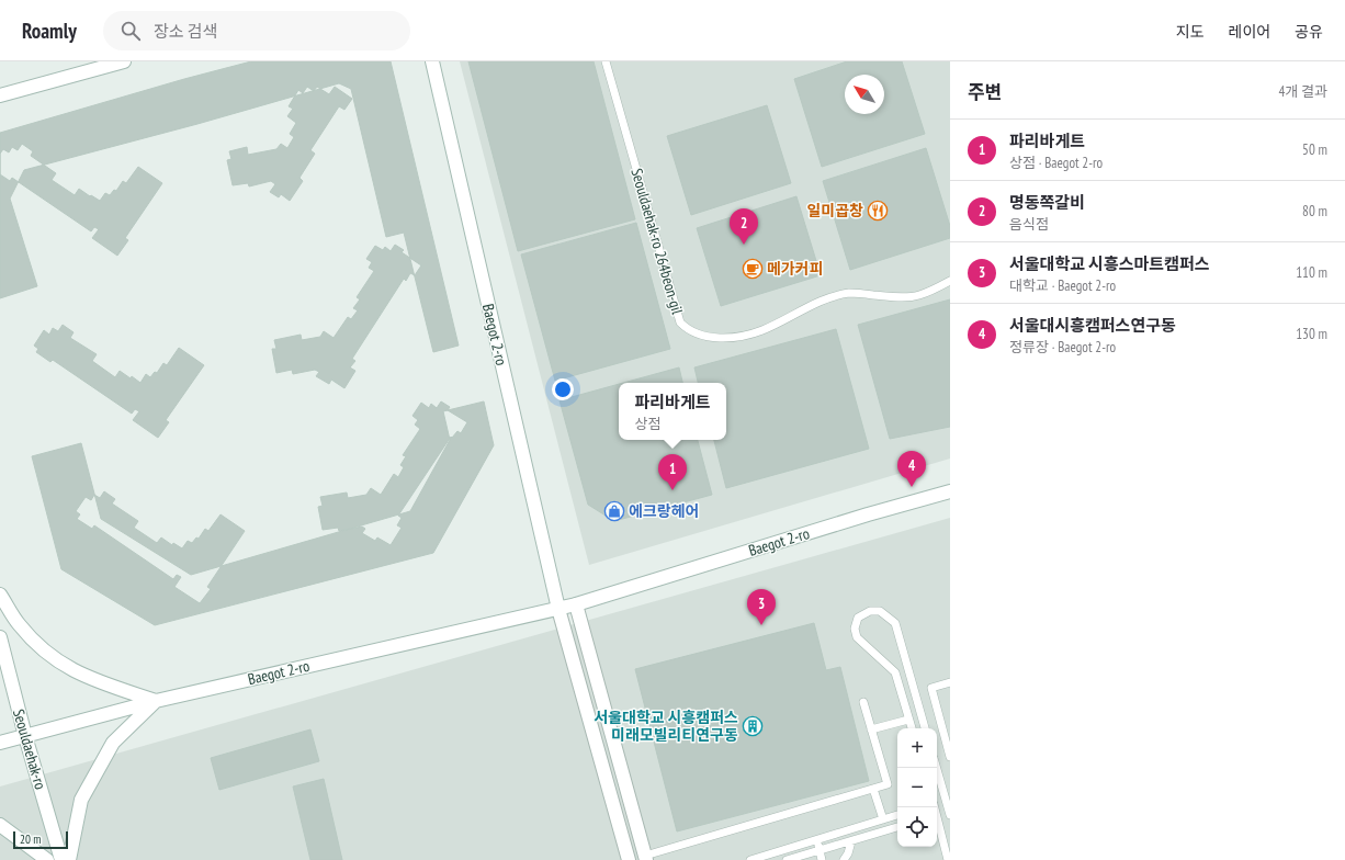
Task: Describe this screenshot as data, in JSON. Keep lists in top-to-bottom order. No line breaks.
{"streets":{"street":["Baegot 2-ro","Seouldaehak-ro"],"lane":["Seouldaehak-ro 264beon-gil"]},"crossings":[["Baegot 2-ro","Seouldaehak-ro"]],"places":{"restaurant":["일미곱창"],"cafe":["메가커피"],"shop":["에크랑헤어"],"building":["서울대학교 시흥캠퍼스 미래모빌리티연구동"]},"scale_bar":"20 m","north":"top left","page":{"header":"Roamly","search":"장소 검색","nav":["지도","레이어","공유"],"heading":["주변","4개 결과"],"list":[{"mark":"1","name":"파리바게트","note":"상점 · Baegot 2-ro","value":"50 m"},{"mark":"2","name":"명동쪽갈비","note":"음식점","value":"80 m"},{"mark":"3","name":"서울대학교 시흥스마트캠퍼스","note":"대학교 · Baegot 2-ro","value":"110 m"},{"mark":"4","name":"서울대시흥캠퍼스연구동","note":"정류장 · Baegot 2-ro","value":"130 m"}],"pins":["2","4","1","3"],"popup":["파리바게트","상점"],"map_buttons":["+","−"],"scale":"20 m"}}
